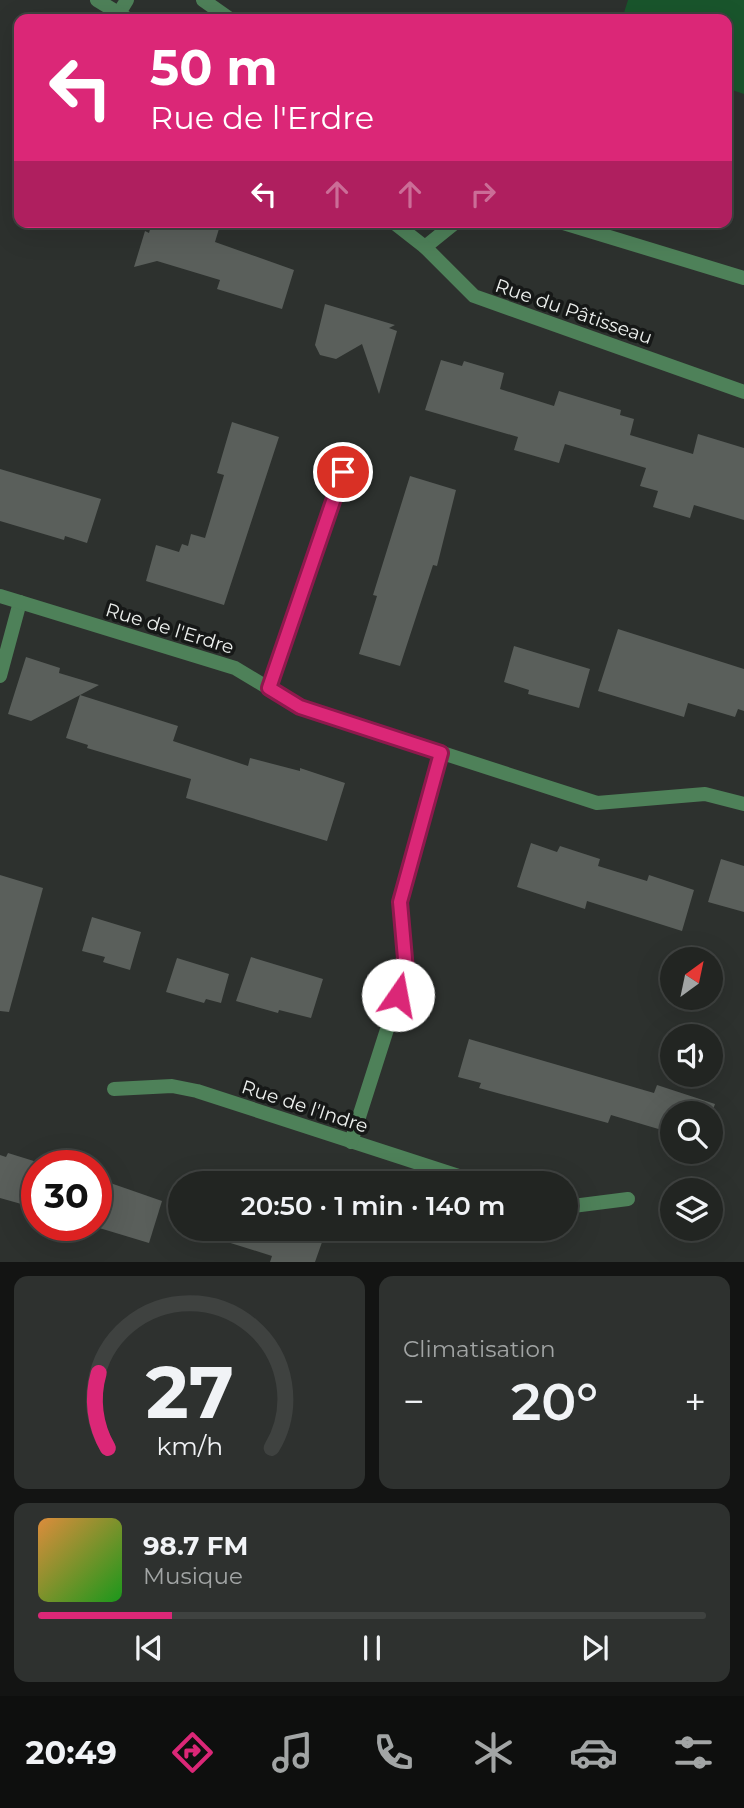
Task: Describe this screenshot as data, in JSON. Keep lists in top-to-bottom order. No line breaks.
{"streets":{"street":["Rue du Pâtisseau","Rue de l'Erdre","Rue de l'Indre"]},"north":"top right","page":{"turn":["50 m","Rue de l'Erdre"],"limit":"30","trip":"20:50 · 1 min · 140 m","tile":"Climatisation","heat":["−","20°","+"],"song":["98.7 FM","Musique"],"tabs":"20:49","gauge":["27","km/h"]}}
